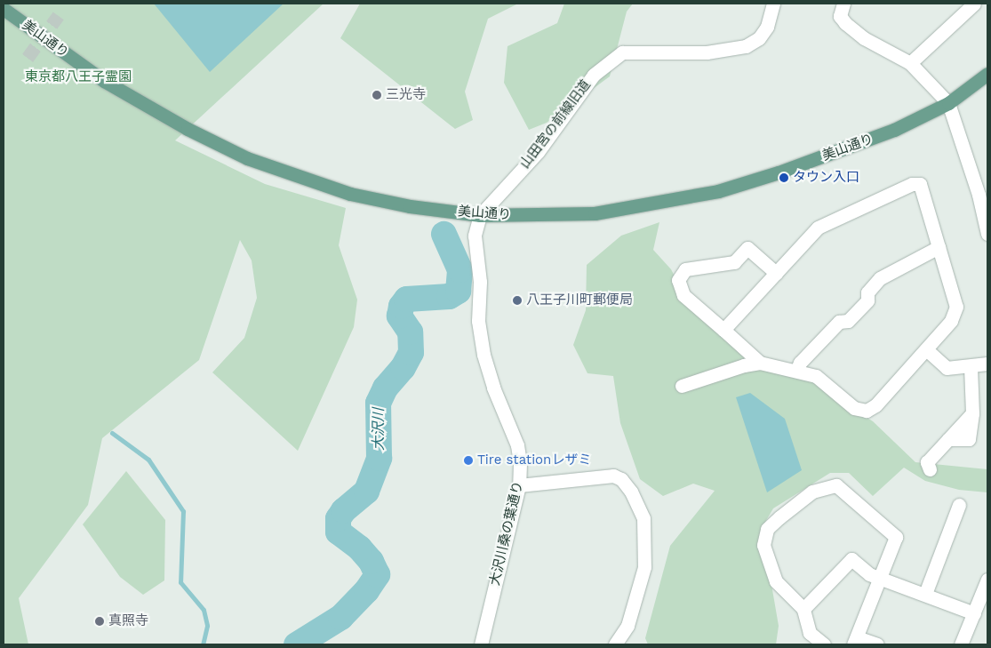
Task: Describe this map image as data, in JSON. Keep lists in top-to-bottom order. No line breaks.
{"streets":{"main road":["美山通り"],"street":["山田宮の前線旧道","大沢川桑の葉通り"]},"crossings":[["美山通り","山田宮の前線旧道"],["美山通り","大沢川桑の葉通り"],["山田宮の前線旧道","大沢川桑の葉通り"]],"water":["大沢川"],"parks":["東京都八王子霊園"],"places":["三光寺","タウン入口","八王子川町郵便局","Tire stationレザミ","真照寺"]}
